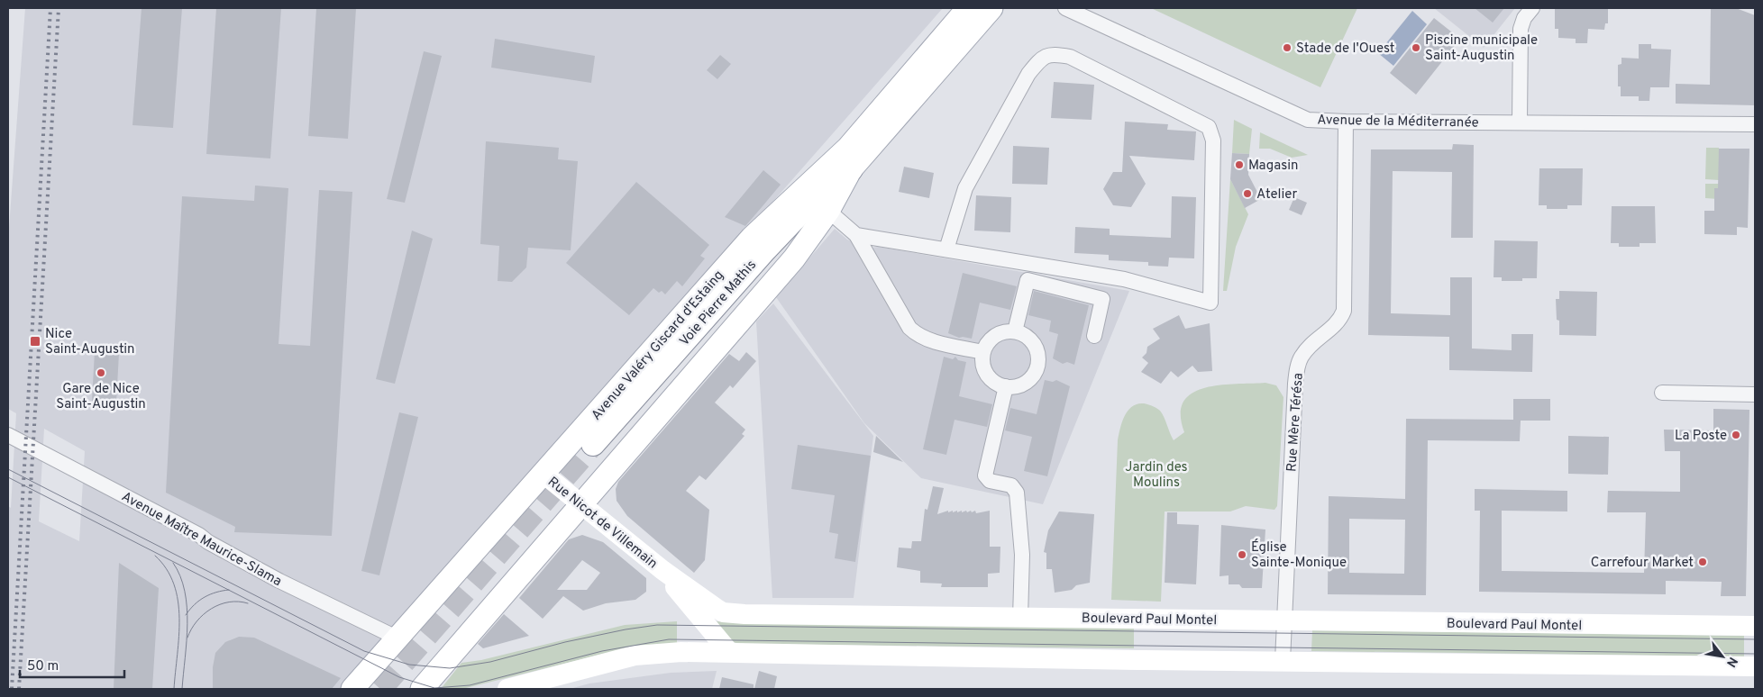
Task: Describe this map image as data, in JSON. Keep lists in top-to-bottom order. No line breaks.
{"streets":{"highway":["Voie Pierre Mathis"],"main road":["Avenue Valéry Giscard d'Estaing","Rue Nicot de Villemain","Boulevard Paul Montel"],"street":["Avenue de la Méditerranée","Rue Mère Térésa","Avenue Maître Maurice-Slama"]},"crossings":[["Avenue de la Méditerranée","Rue Mère Térésa"],["Avenue Valéry Giscard d'Estaing","Rue Nicot de Villemain"],["Avenue Valéry Giscard d'Estaing","Avenue Maître Maurice-Slama"],["Rue Mère Térésa","Boulevard Paul Montel"],["Rue Nicot de Villemain","Boulevard Paul Montel"]],"parks":["Jardin des Moulins"],"places":{"other":["Stade de l'Ouest","Piscine municipale Saint-Augustin","Magasin","Atelier","Gare de Nice Saint-Augustin","La Poste","Église Sainte-Monique","Carrefour Market"],"transit":["Nice Saint-Augustin"]},"scale_bar":"50 m","north":"bottom right"}
